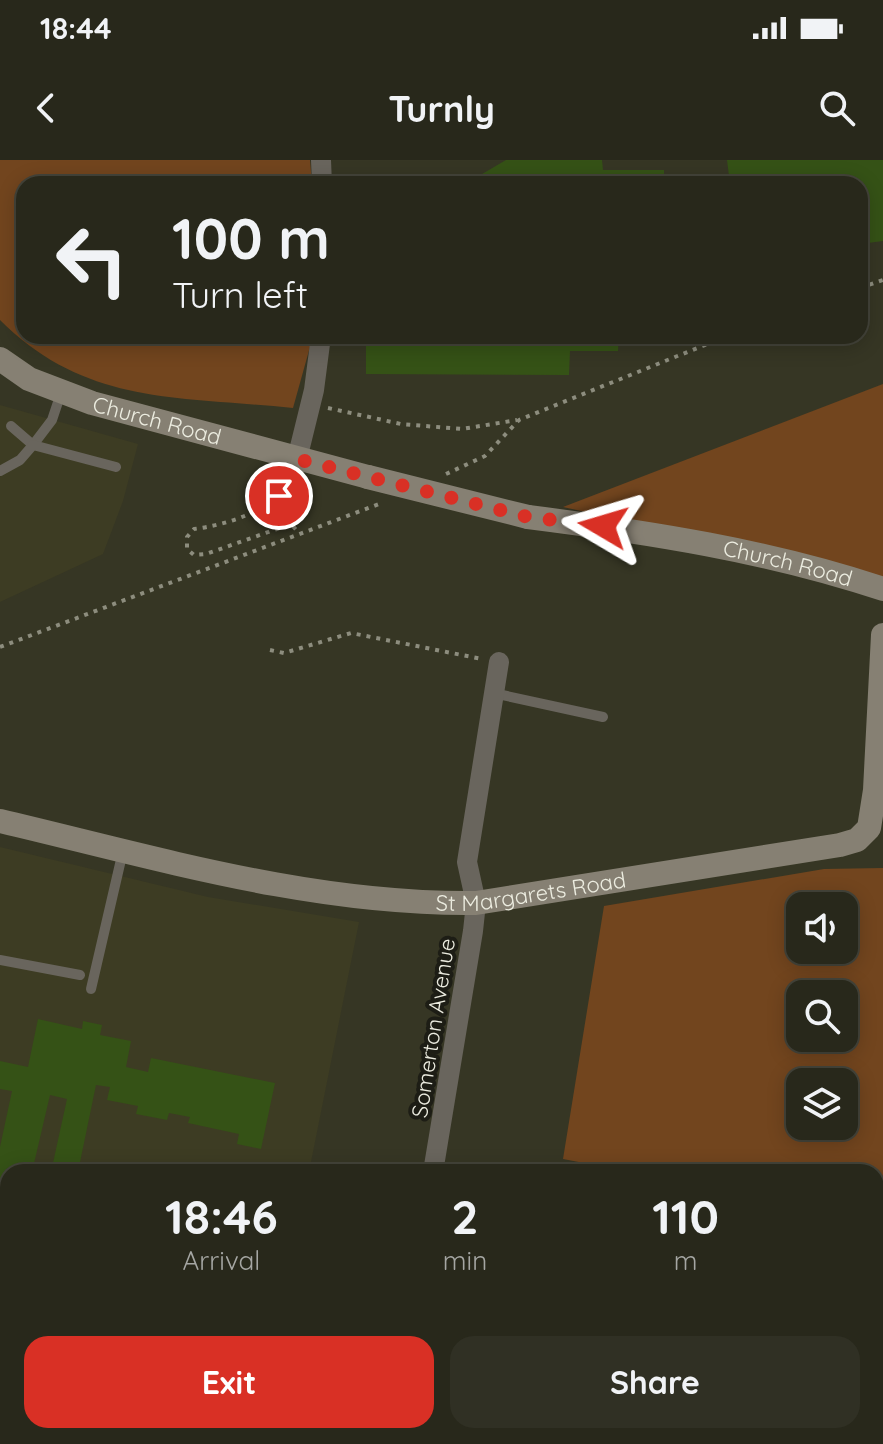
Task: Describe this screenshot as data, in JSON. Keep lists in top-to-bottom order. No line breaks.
{"streets":{"street":["Church Road","St Margarets Road","Somerton Avenue"]},"crossings":[["St Margarets Road","Somerton Avenue"]],"page":{"status":"18:44","header":"Turnly","turn":["100 m","Turn left"],"eta":["18:46","Arrival","2","min","110","m"],"buttons":["Exit","Share"]}}
